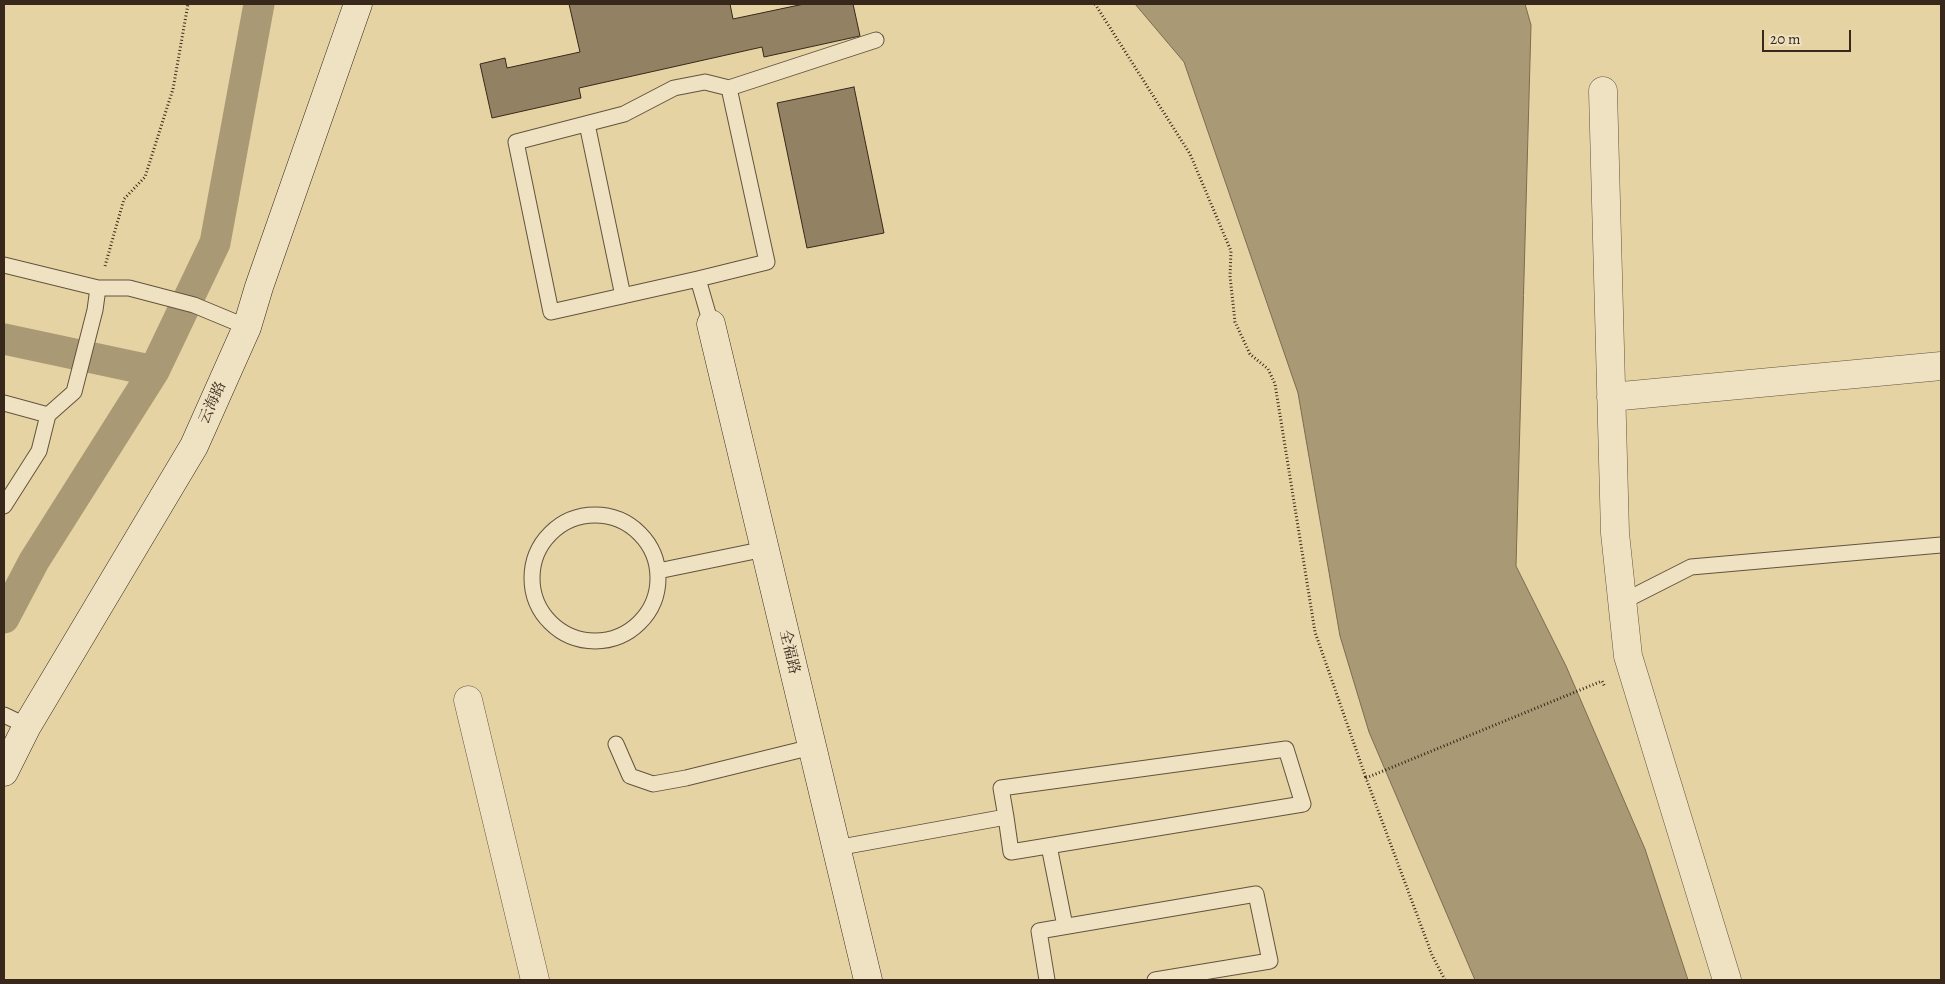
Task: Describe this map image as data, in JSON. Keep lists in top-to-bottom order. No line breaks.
{"streets":{"street":["云海路","全福路"]},"scale_bar":"20 m"}
